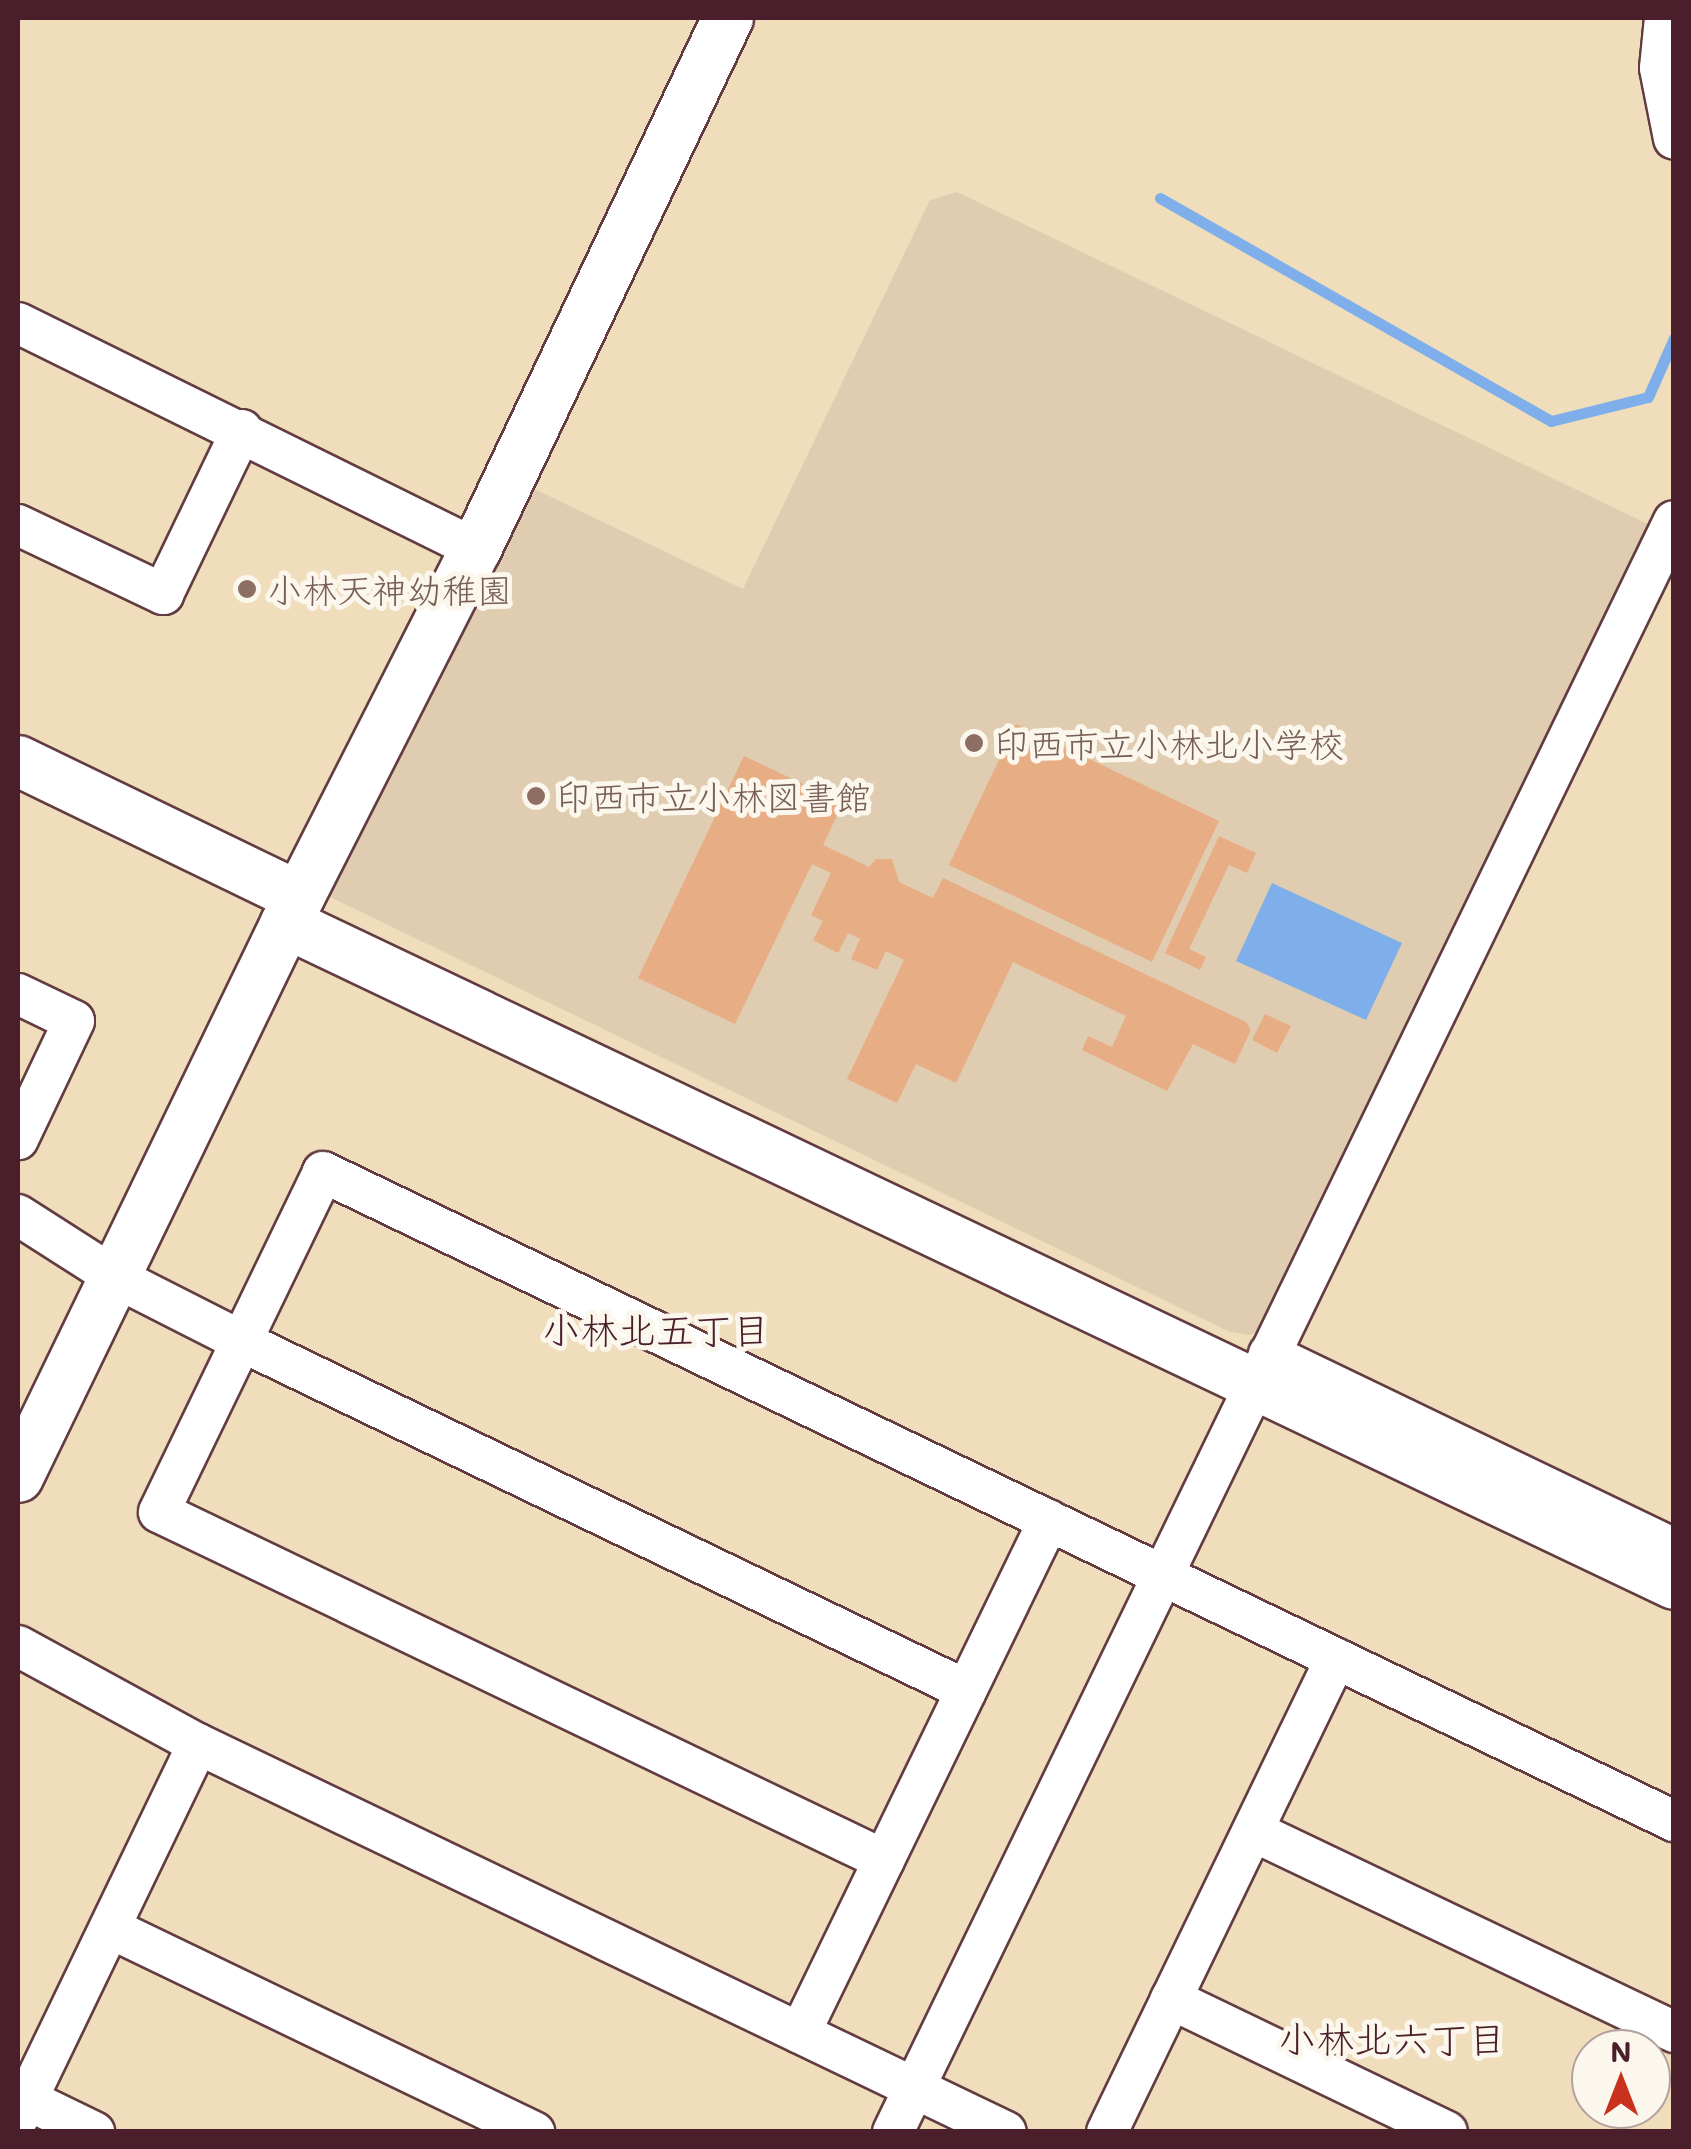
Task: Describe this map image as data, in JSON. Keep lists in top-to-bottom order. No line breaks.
{"districts":["小林北五丁目","小林北六丁目"],"places":["小林天神幼稚園","印西市立小林北小学校","印西市立小林図書館"],"north":"top"}
